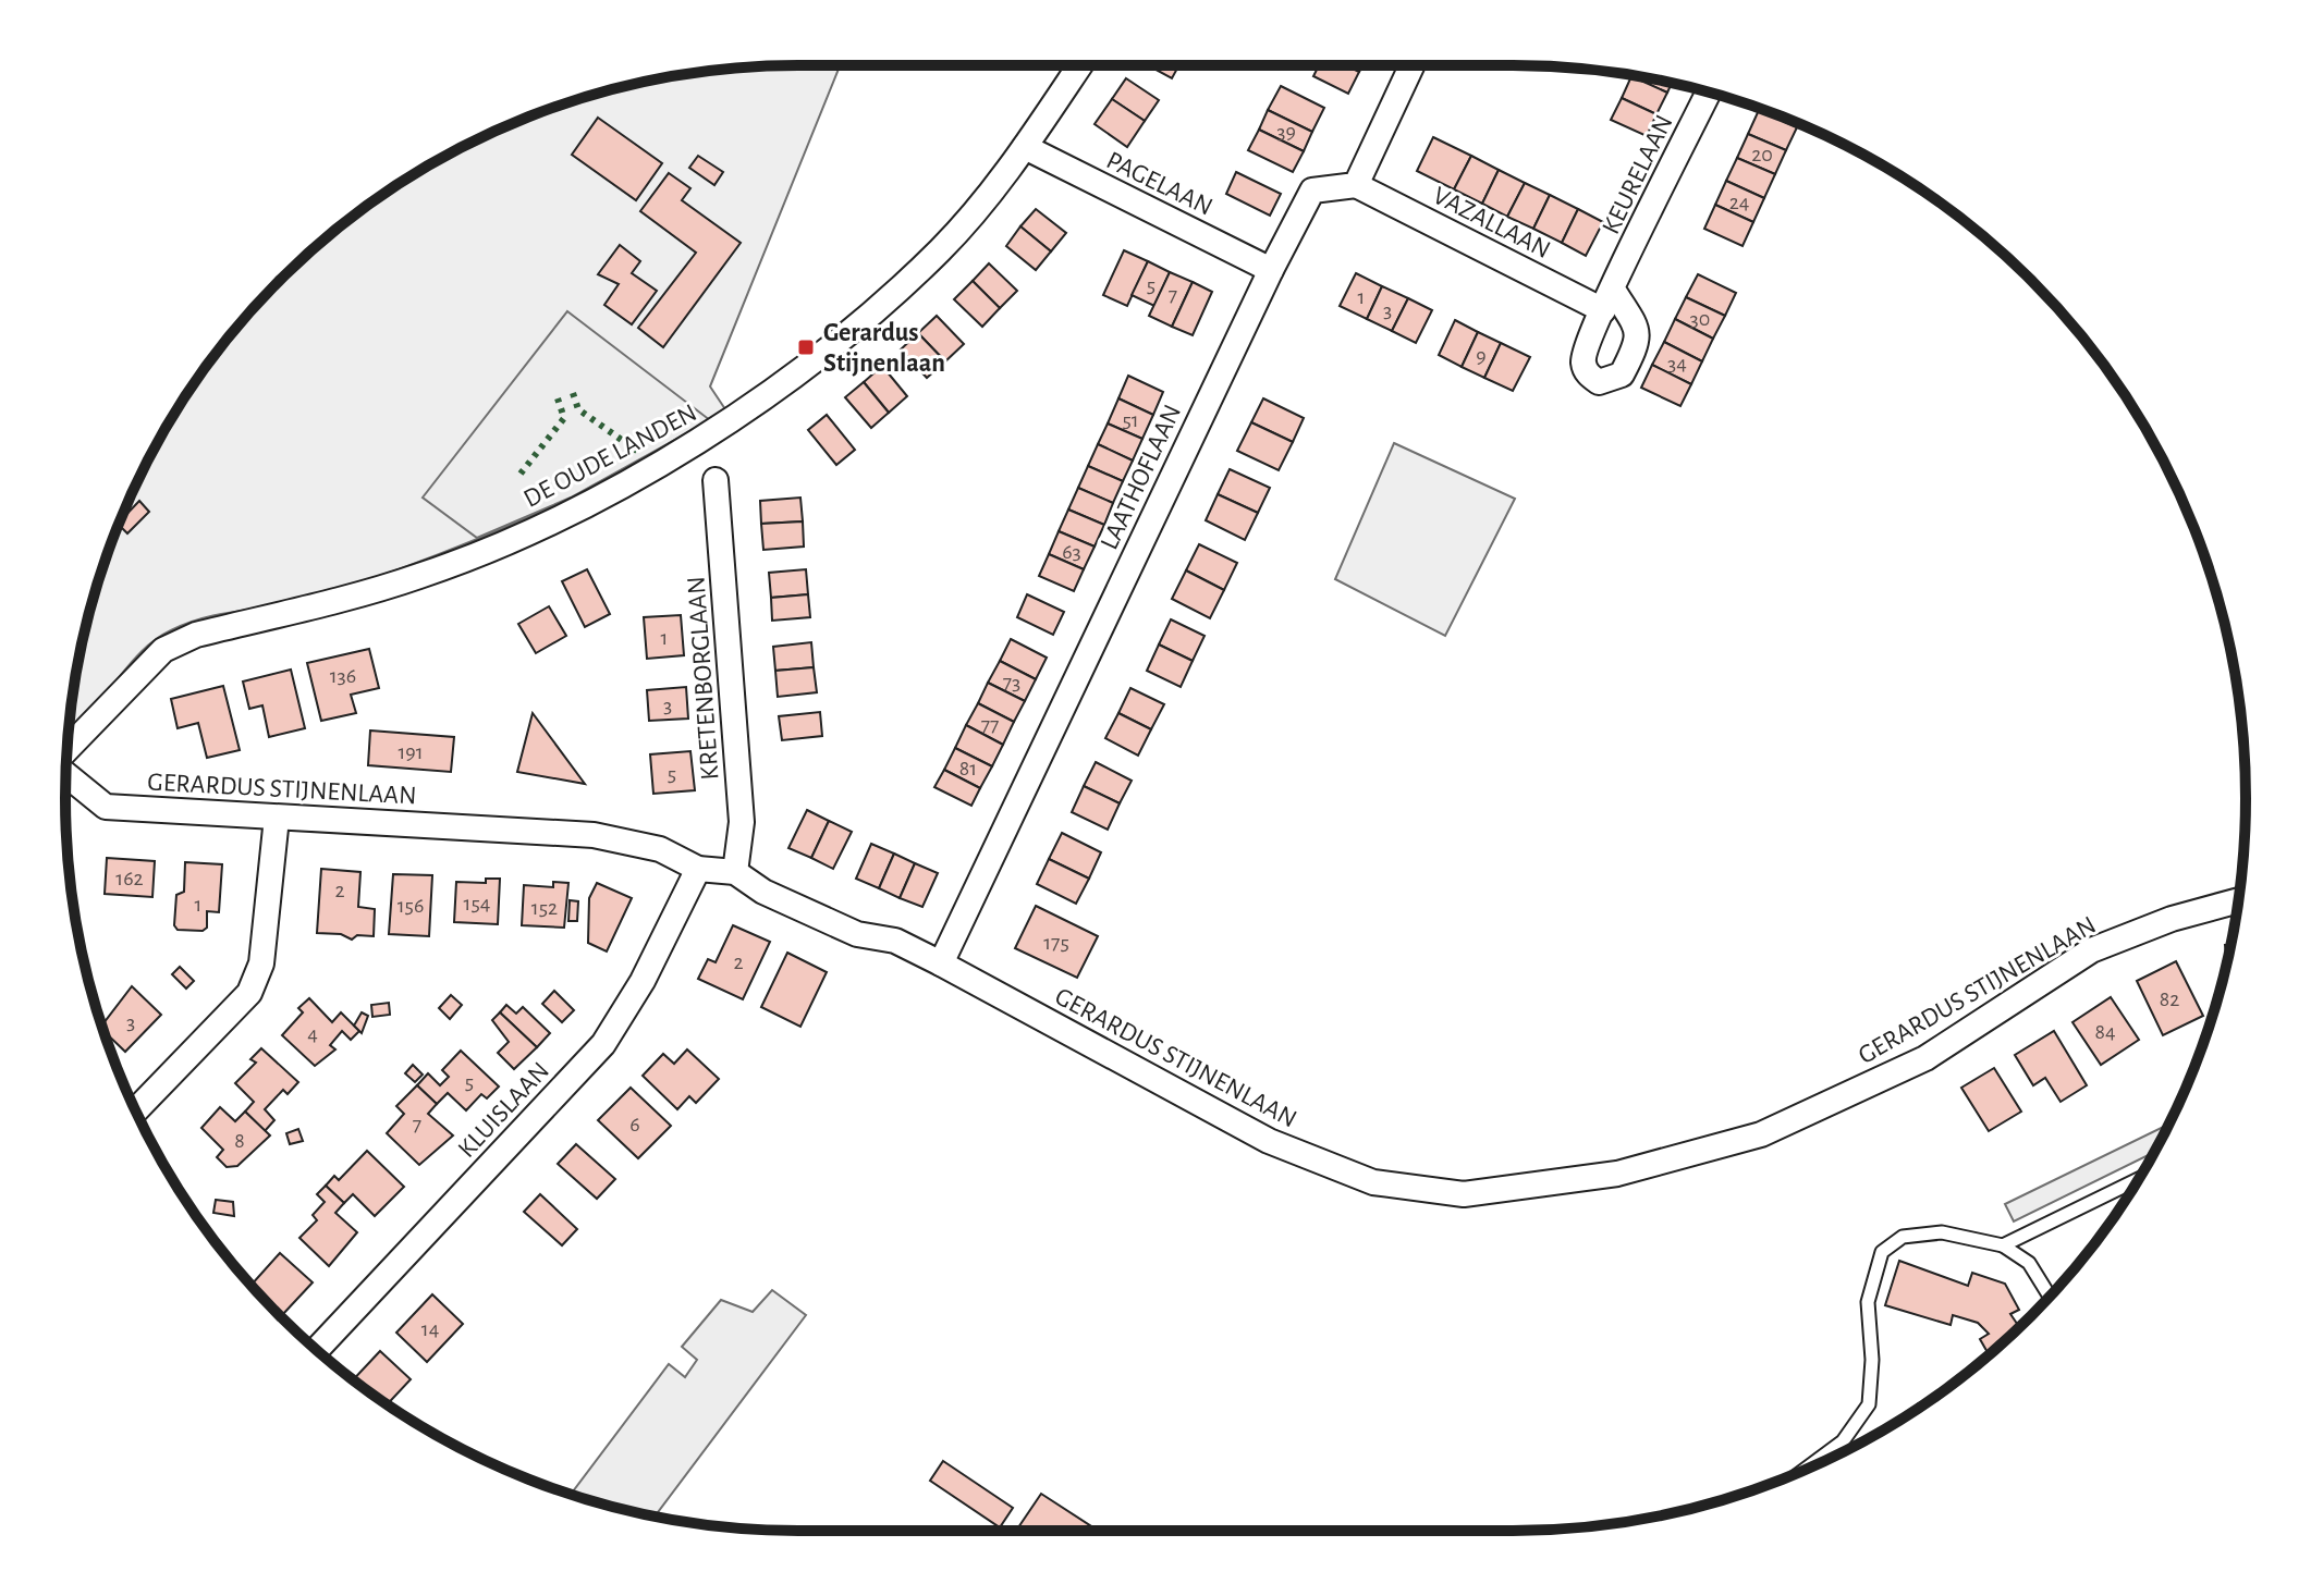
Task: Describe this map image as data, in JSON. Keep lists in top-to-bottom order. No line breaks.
{"streets":{"street":["KEURELAAN","PAGELAAN","VAZALLAAN","DE OUDE LANDEN","LAATHOFLAAN","KRETENBORGLAAN","GERARDUS STIJNENLAAN","KLUISLAAN"]},"crossings":[["KEURELAAN","VAZALLAAN"],["PAGELAAN","DE OUDE LANDEN"],["PAGELAAN","LAATHOFLAAN"],["VAZALLAAN","LAATHOFLAAN"],["LAATHOFLAAN","GERARDUS STIJNENLAAN"],["KRETENBORGLAAN","GERARDUS STIJNENLAAN"],["GERARDUS STIJNENLAAN","KLUISLAAN"]],"places":{"transit":["Gerardus Stijnenlaan"]},"house_numbers":["39","20","24","5","7","1","3","30","9","34","51","63","1","136","73","3","77","191","81","5","162","2","154","1","156","152","175","2","82","3","84","4","5","7","6","8","14"]}
